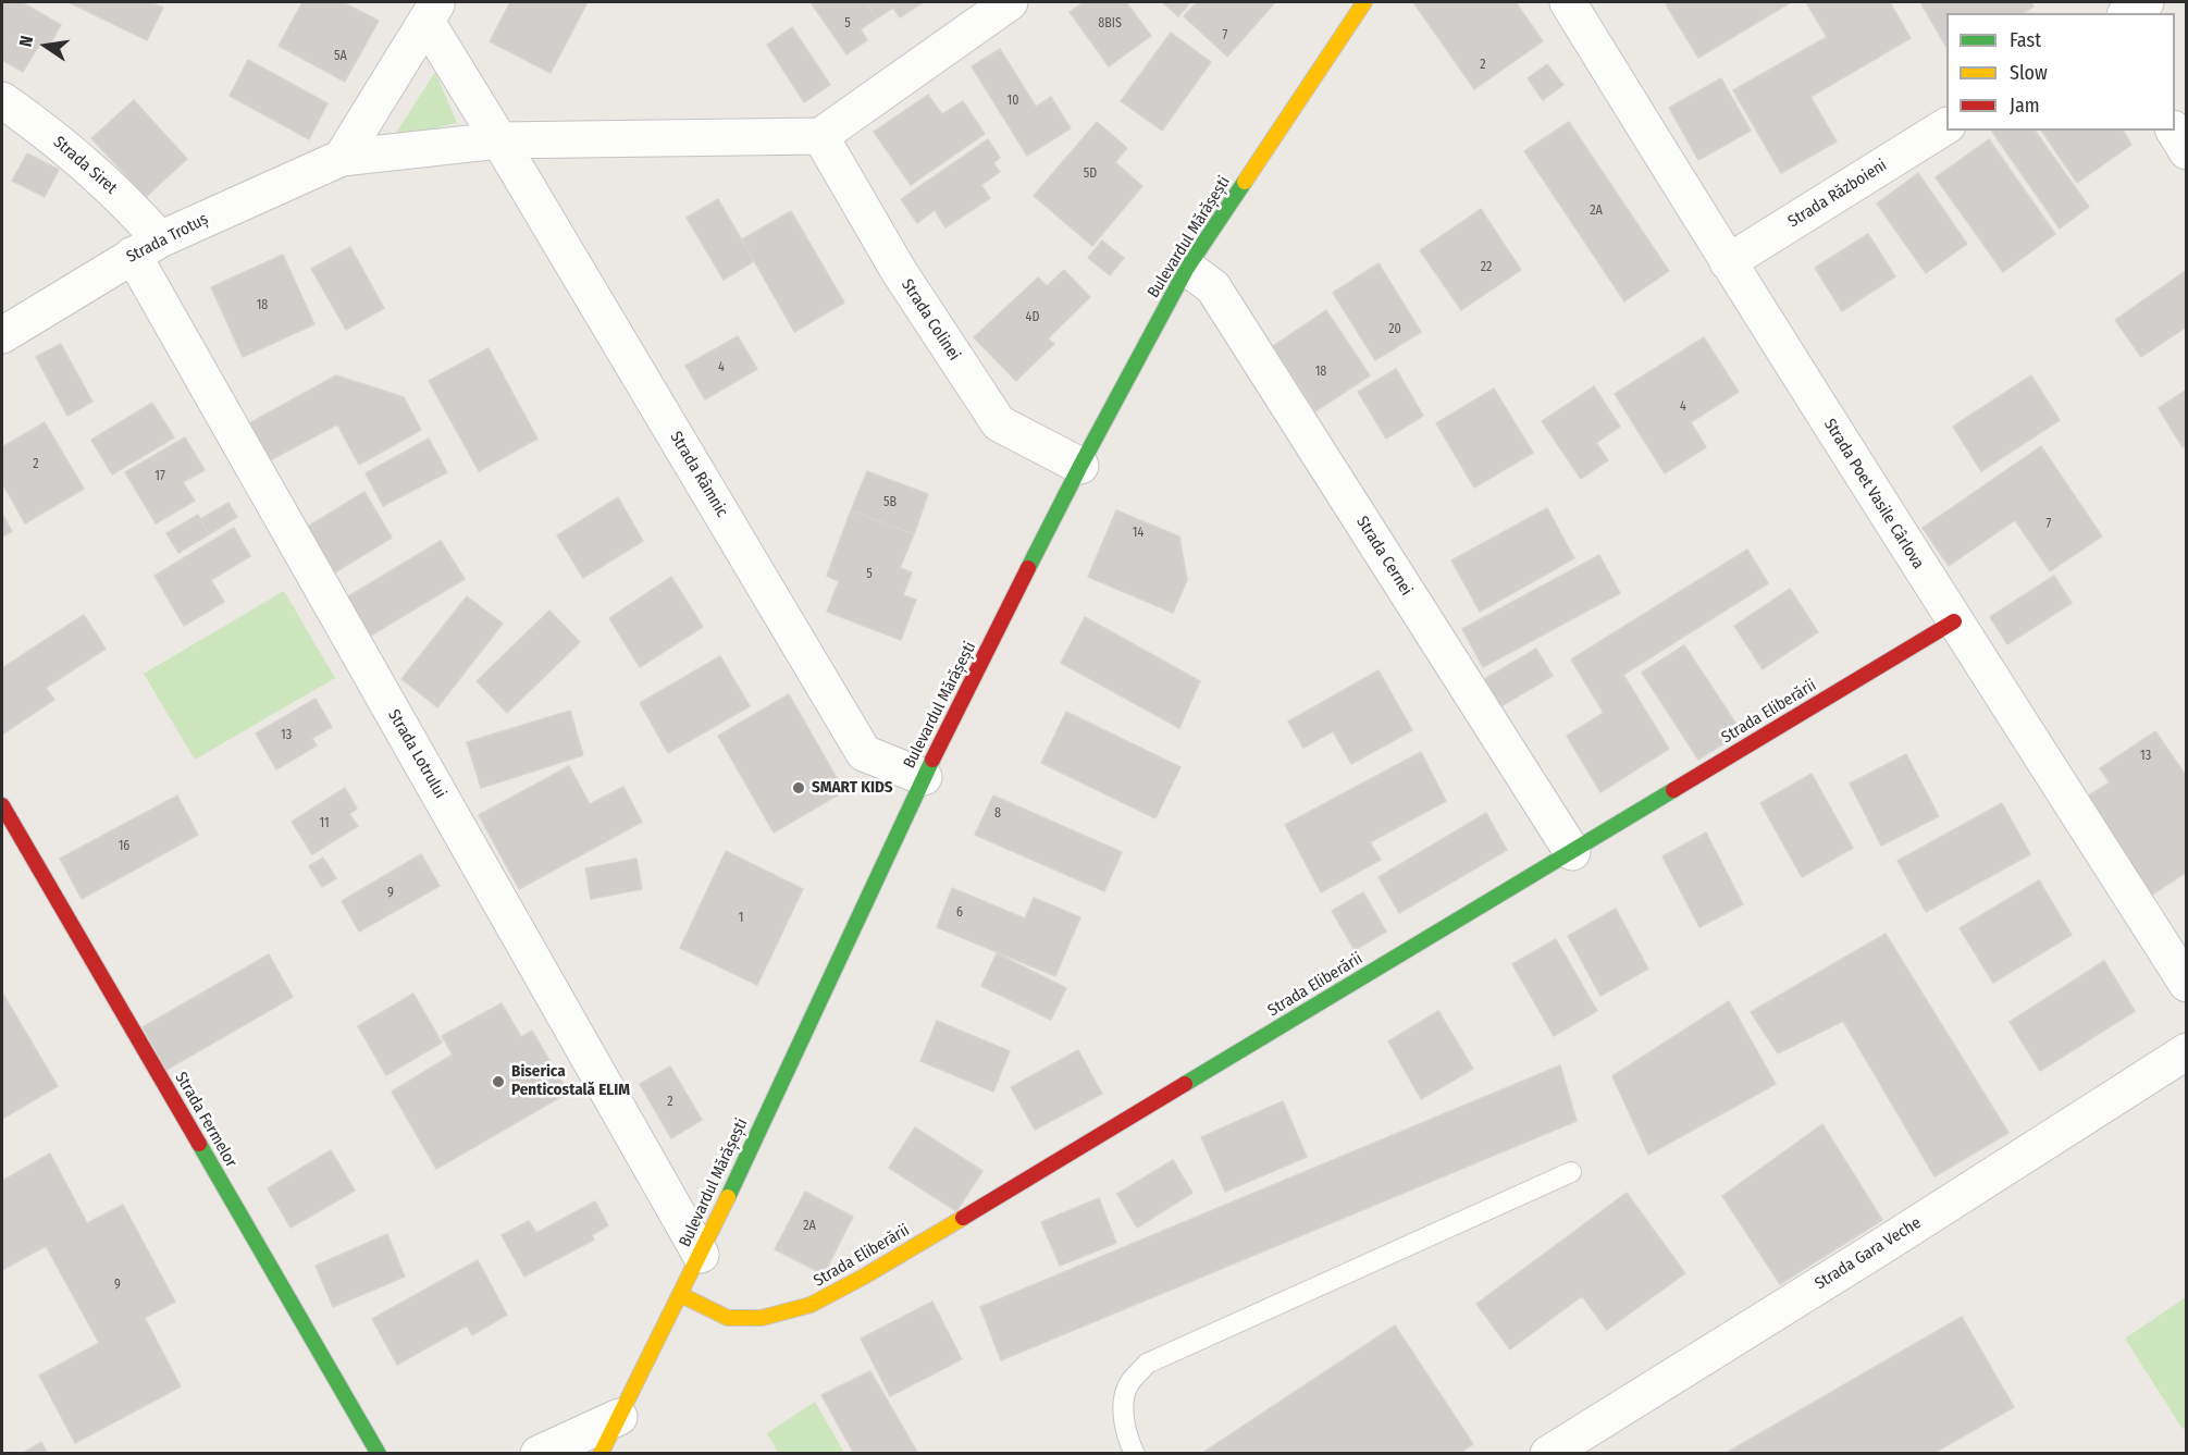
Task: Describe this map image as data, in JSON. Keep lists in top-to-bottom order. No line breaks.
{"streets":{"street":["Strada Siret","Strada Războieni","Bulevardul Mărășești","Strada Trotuș","Strada Colinei","Strada Râmnic","Strada Poet Vasile Cârlova","Strada Cernei","Strada Eliberării","Strada Lotrului","Strada Fermelor","Strada Gara Veche"]},"crossings":[["Strada Siret","Strada Trotuș"],["Strada Siret","Strada Lotrului"],["Strada Războieni","Strada Poet Vasile Cârlova"],["Bulevardul Mărășești","Strada Colinei"],["Bulevardul Mărășești","Strada Râmnic"],["Bulevardul Mărășești","Strada Cernei"],["Bulevardul Mărășești","Strada Eliberării"],["Bulevardul Mărășești","Strada Lotrului"],["Strada Trotuș","Strada Râmnic"],["Strada Trotuș","Strada Lotrului"],["Strada Poet Vasile Cârlova","Strada Eliberării"],["Strada Cernei","Strada Eliberării"]],"places":["SMART KIDS","Biserica Penticostală ELIM"],"house_numbers":["5","8BIS","7","5A","2","10","5D","2A","22","18","4D","20","4","18","4","2","17","5B","7","14","5","13","13","8","11","16","9","6","1","2","2A","9"],"legend":["Fast","Slow","Jam"],"north":"left"}
